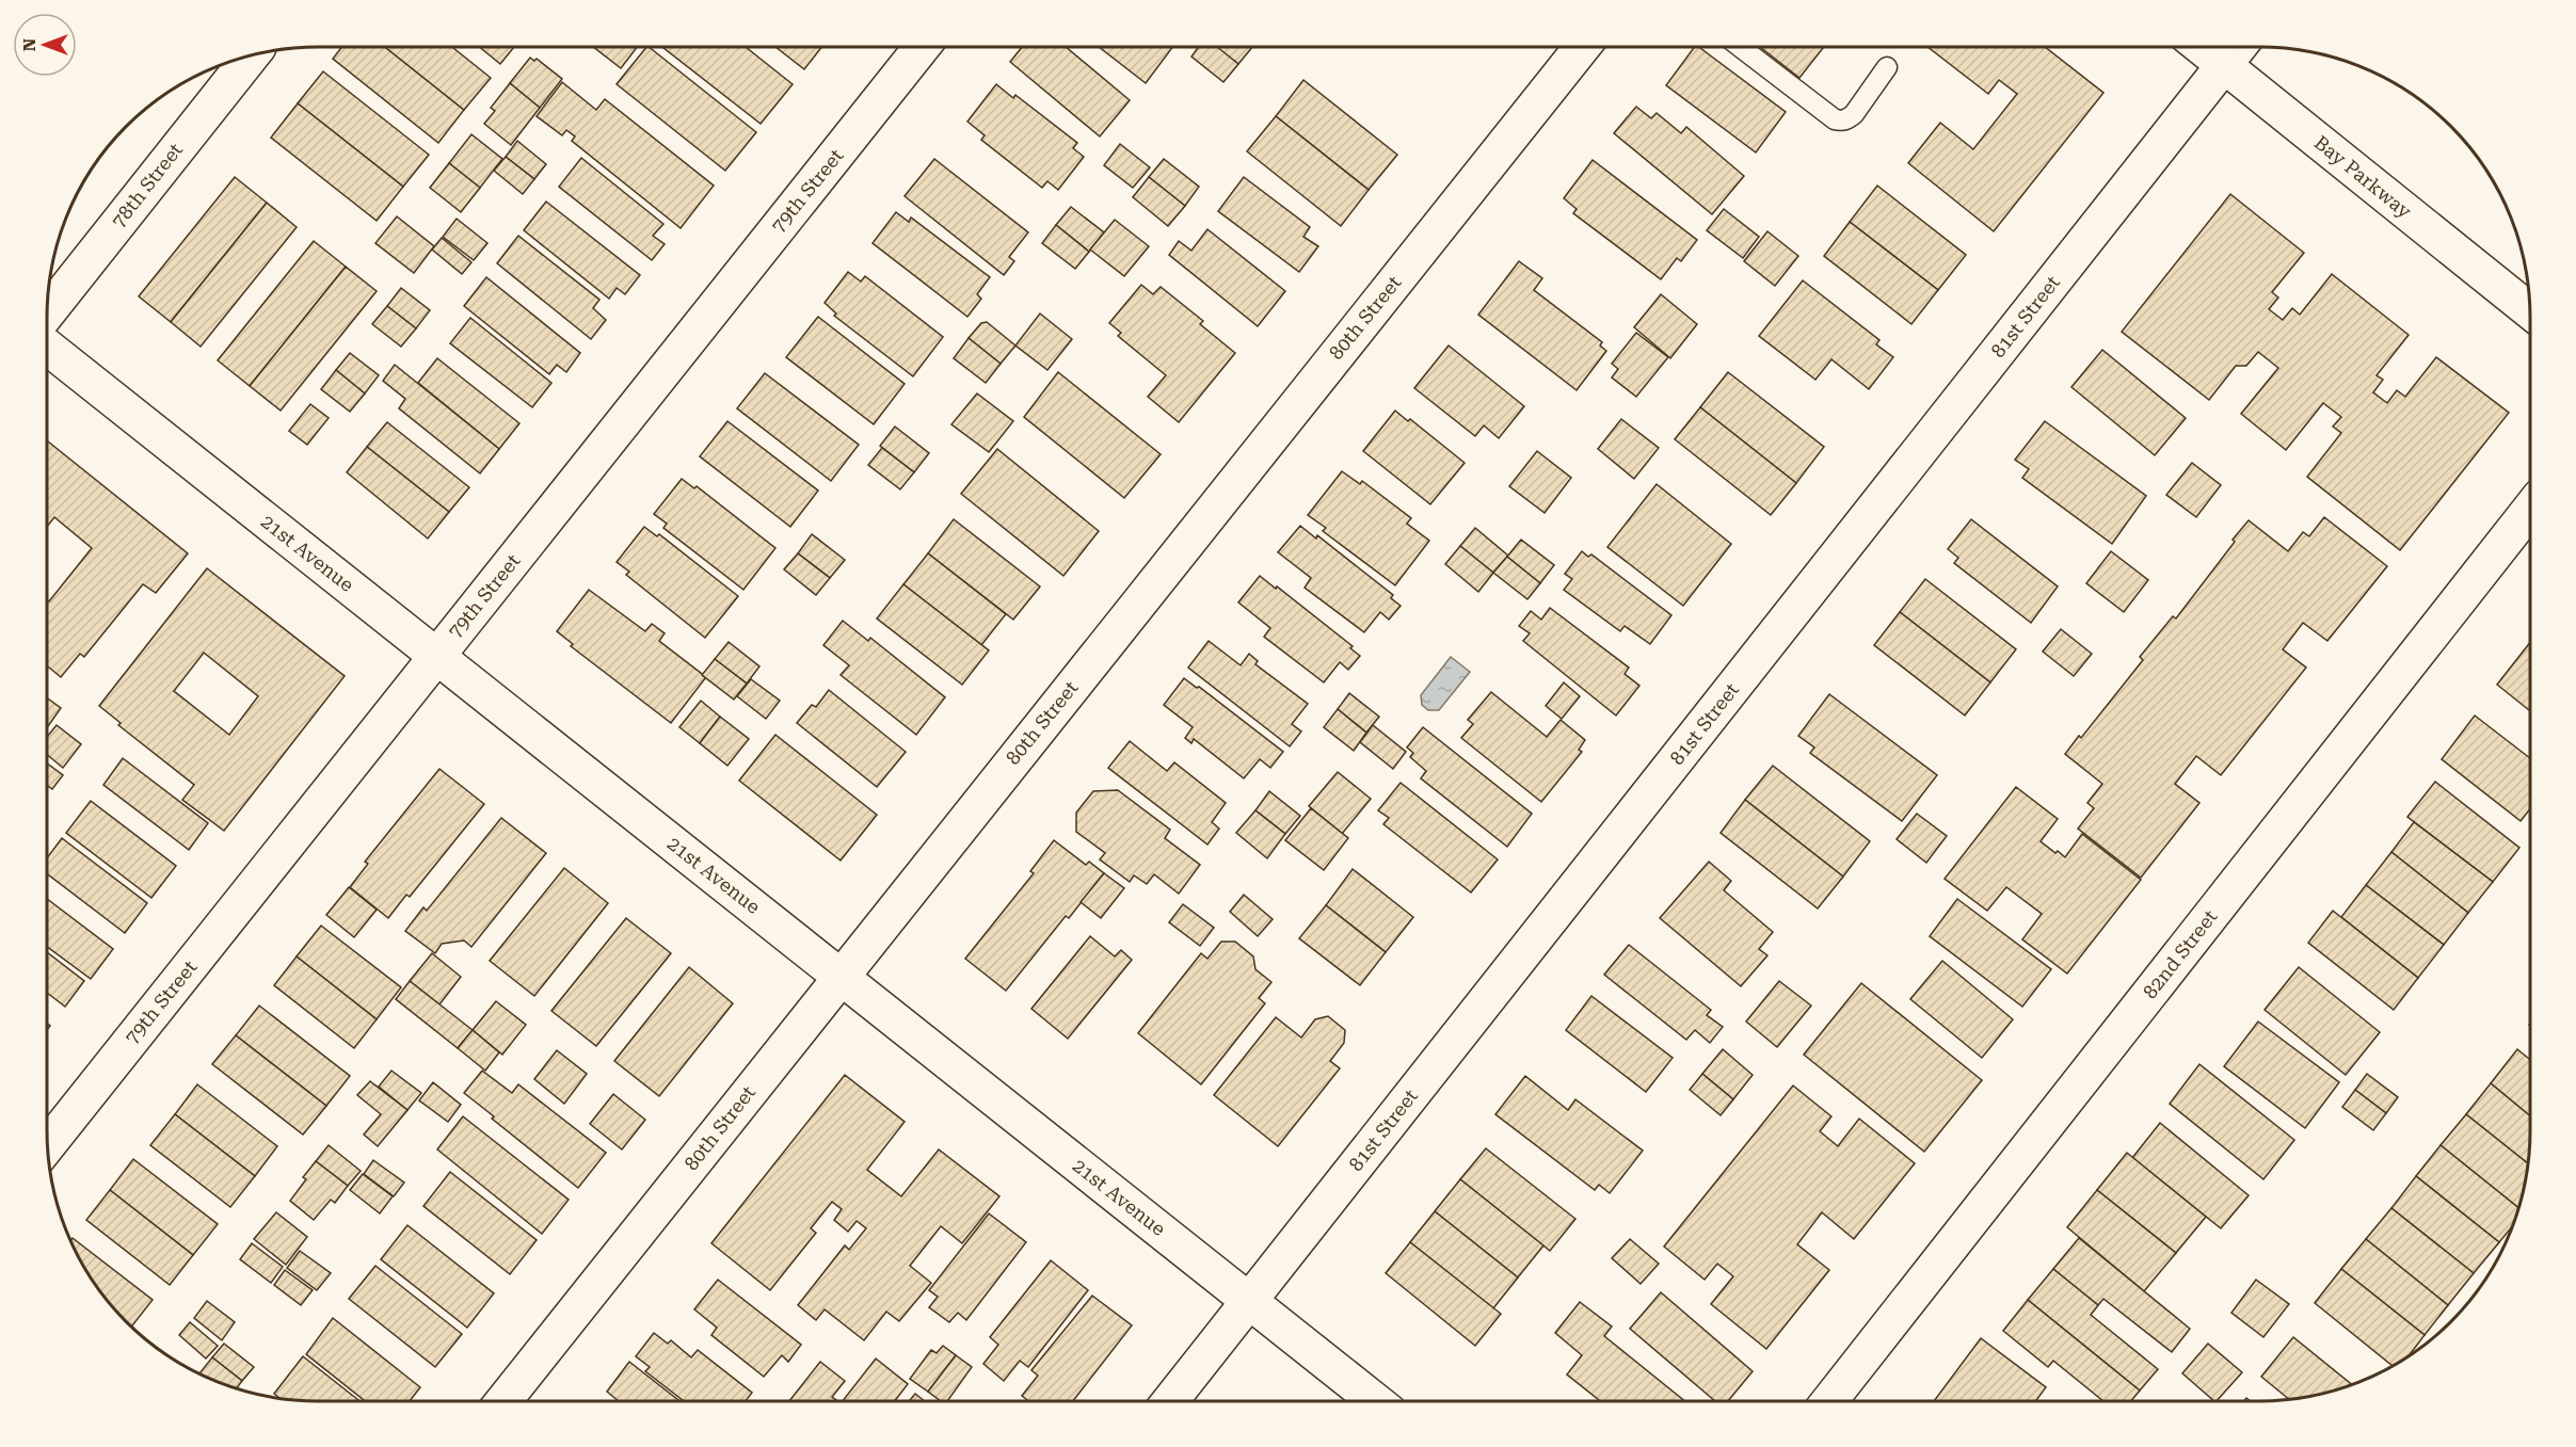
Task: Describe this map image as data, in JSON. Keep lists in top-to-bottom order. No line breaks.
{"streets":{"street":["Bay Parkway","78th Street","79th Street","81st Street","80th Street","21st Avenue","82nd Street"]},"crossings":[["Bay Parkway","81st Street"],["79th Street","21st Avenue"],["81st Street","21st Avenue"],["80th Street","21st Avenue"]],"north":"left"}
